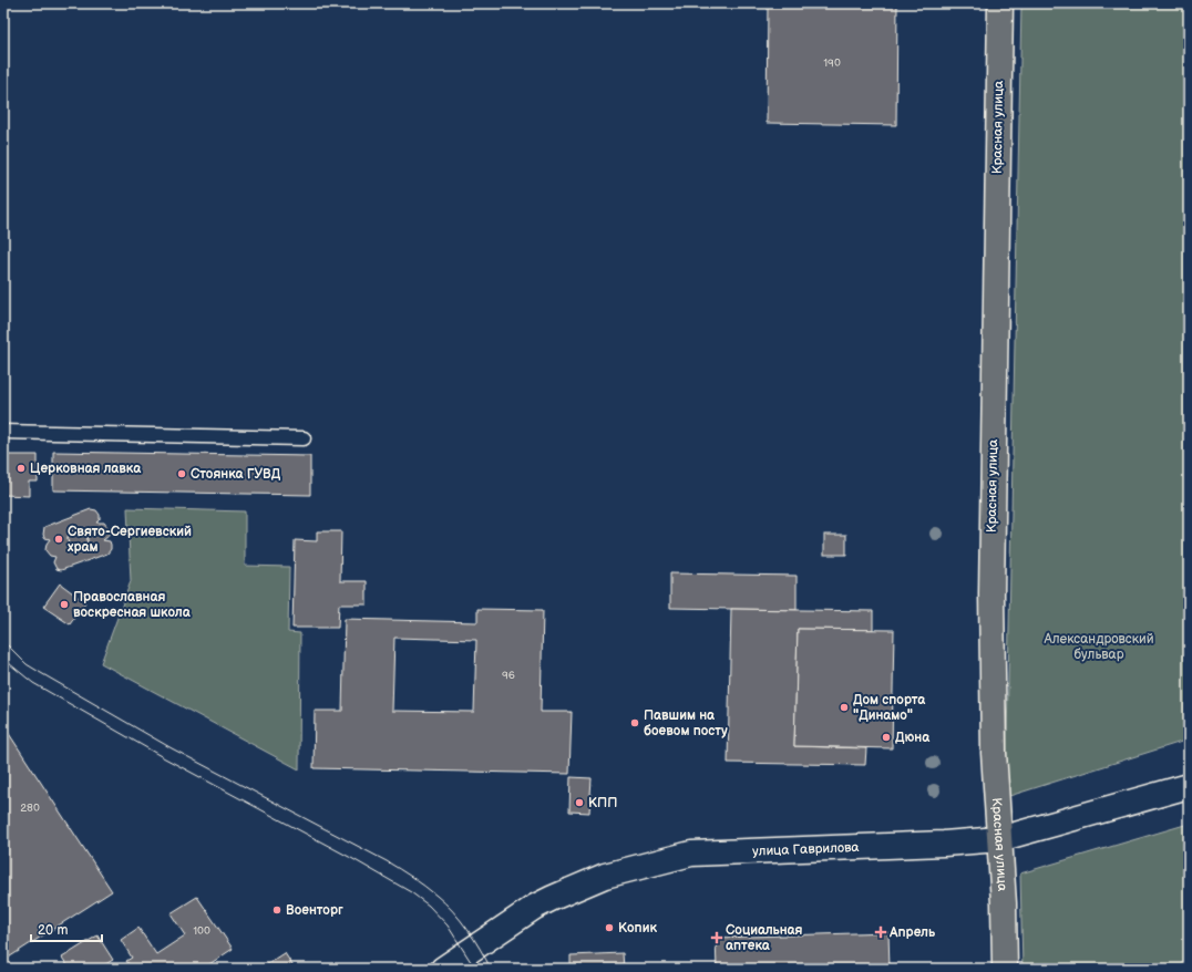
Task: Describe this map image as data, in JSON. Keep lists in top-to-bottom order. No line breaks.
{"streets":{"main road":["Красная улица"],"street":["улица Гаврилова"]},"crossings":[["Красная улица","улица Гаврилова"]],"parks":["Александровский бульвар"],"places":{"other":["Церковная лавка","Стоянка ГУВД","Свято-Сергиевский храм","Православная воскресная школа","Дом спорта \"Динамо\"","Павшим на боевом посту","Дюна","КПП","Военторг","Копик"],"health":["Апрель","Социальная аптека"]},"house_numbers":["190","96","280","100"],"scale_bar":"20 m"}
